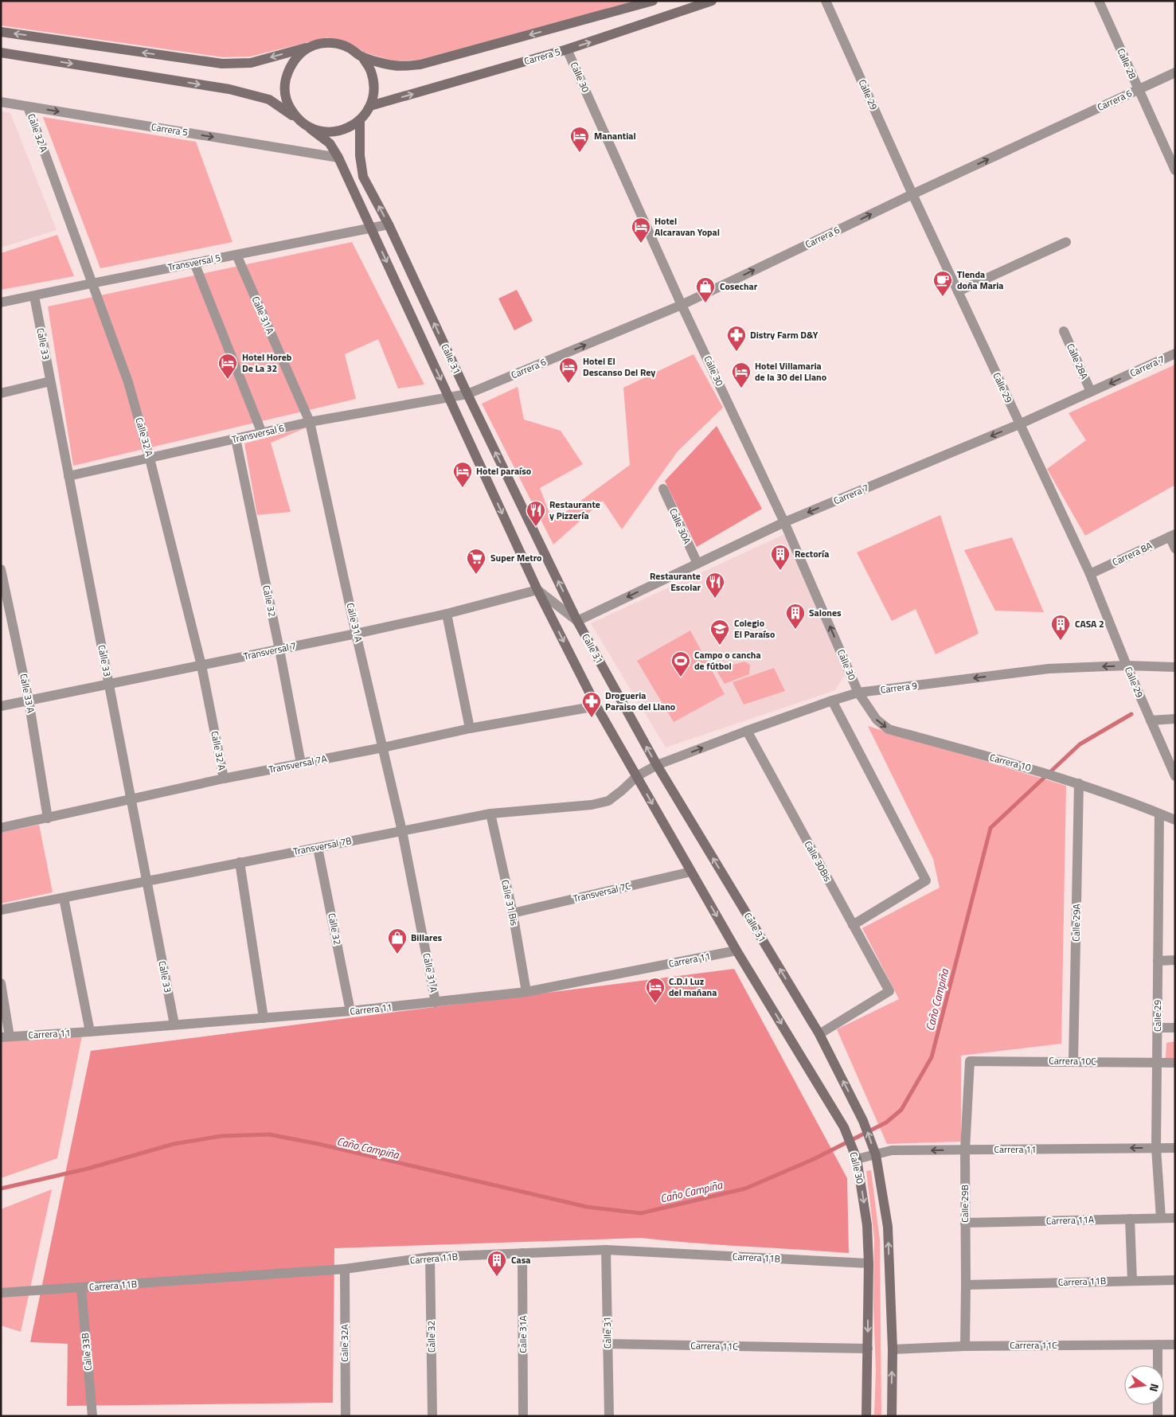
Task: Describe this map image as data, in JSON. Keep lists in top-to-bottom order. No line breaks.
{"streets":{"main road":["Carrera 5","Calle 30","Calle 31"],"street":["Calle 28","Calle 29","Carrera 6","Calle 32 A","Transversal 5","Calle 31 A","Calle 33","Calle 28A","Carrera 7","Transversal 6","Calle 30A","Carrera 8A","Calle 32","Transversal 7","Carrera 9","Calle 33 A","Carrera 10","Transversal 7A","Transversal 7B","Calle 30Bis","Transversal 7C","Calle 31 Bis","Calle 29A","Carrera 11","Carrera 10C","Calle 29B","Carrera 11A","Carrera 11B","Calle 31A","Calle 32A","Carrera 11C","Calle 33B"]},"crossings":[["Carrera 5","Calle 30"],["Carrera 5","Calle 32 A"],["Carrera 5","Calle 31"],["Calle 28","Carrera 6"],["Calle 30","Carrera 6"],["Calle 30","Calle 31"],["Calle 30","Carrera 7"],["Calle 30","Carrera 9"],["Calle 30","Carrera 10"],["Calle 30","Carrera 11"],["Calle 30","Carrera 11B"],["Calle 30","Carrera 11C"],["Calle 29","Carrera 6"],["Calle 29","Carrera 7"],["Calle 29","Carrera 8A"],["Calle 29","Carrera 9"],["Calle 29","Carrera 10"],["Calle 29","Carrera 11"],["Calle 29","Carrera 10C"],["Calle 29","Carrera 11A"],["Carrera 6","Calle 31"],["Carrera 6","Transversal 6"],["Calle 32 A","Transversal 5"],["Calle 32 A","Transversal 6"],["Calle 32 A","Transversal 7"],["Calle 32 A","Transversal 7A"],["Transversal 5","Calle 31 A"],["Transversal 5","Calle 33"],["Transversal 5","Calle 31"],["Calle 31 A","Transversal 6"],["Calle 31 A","Transversal 7"],["Calle 31 A","Transversal 7A"],["Calle 31 A","Transversal 7B"],["Calle 31 A","Carrera 11"],["Calle 33","Transversal 6"],["Calle 33","Transversal 7"],["Calle 33","Transversal 7A"],["Calle 33","Transversal 7B"],["Calle 33","Carrera 11"],["Calle 31","Carrera 7"],["Calle 31","Transversal 6"],["Calle 31","Transversal 7"],["Calle 31","Carrera 9"],["Calle 31","Transversal 7A"],["Calle 31","Transversal 7B"],["Calle 31","Calle 30Bis"],["Calle 31","Transversal 7C"],["Calle 31","Carrera 11"],["Calle 31","Carrera 11B"],["Calle 31","Carrera 11C"],["Calle 28A","Carrera 7"],["Carrera 7","Calle 30A"],["Transversal 6","Calle 32"],["Calle 32","Transversal 7"],["Calle 32","Transversal 7A"],["Calle 32","Transversal 7B"],["Calle 32","Carrera 11"],["Calle 32","Carrera 11B"],["Transversal 7","Calle 33 A"],["Carrera 9","Carrera 10"],["Carrera 9","Transversal 7B"],["Carrera 9","Calle 30Bis"],["Calle 33 A","Transversal 7A"],["Carrera 10","Calle 29A"],["Transversal 7B","Calle 31 Bis"],["Transversal 7C","Calle 31 Bis"],["Calle 31 Bis","Carrera 11"],["Calle 29A","Carrera 10C"],["Carrera 11","Calle 29B"],["Carrera 10C","Calle 29B"],["Calle 29B","Carrera 11A"],["Calle 29B","Carrera 11B"],["Calle 29B","Carrera 11C"],["Carrera 11B","Calle 31A"],["Carrera 11B","Calle 32A"],["Carrera 11B","Calle 33B"]],"one_way":["Carrera 6","Carrera 7","Carrera 10"],"water":["Caño Campiña"],"places":{"hotel":["Manantial","Hotel Alcaravan Yopal","Hotel Horeb De La 32","Hotel El Descanso Del Rey","Hotel Villamaria de la 30 del Llano","Hotel paraíso","C.D.I Luz del mañana"],"cafe":["TIenda doña Maria"],"shop":["Cosechar","Billares"],"pharmacy":["Distry Farm D&Y","Drogueria Paraiso del Llano"],"restaurant":["Restaurante y Pizzería","Restaurante Escolar"],"building":["Rectoría","Salones","CASA 2","Casa"],"supermarket":["Super Metro"],"school or university":["Colegio El Paraíso"],"sports":["Campo o cancha de fútbol"]},"north":"right"}
